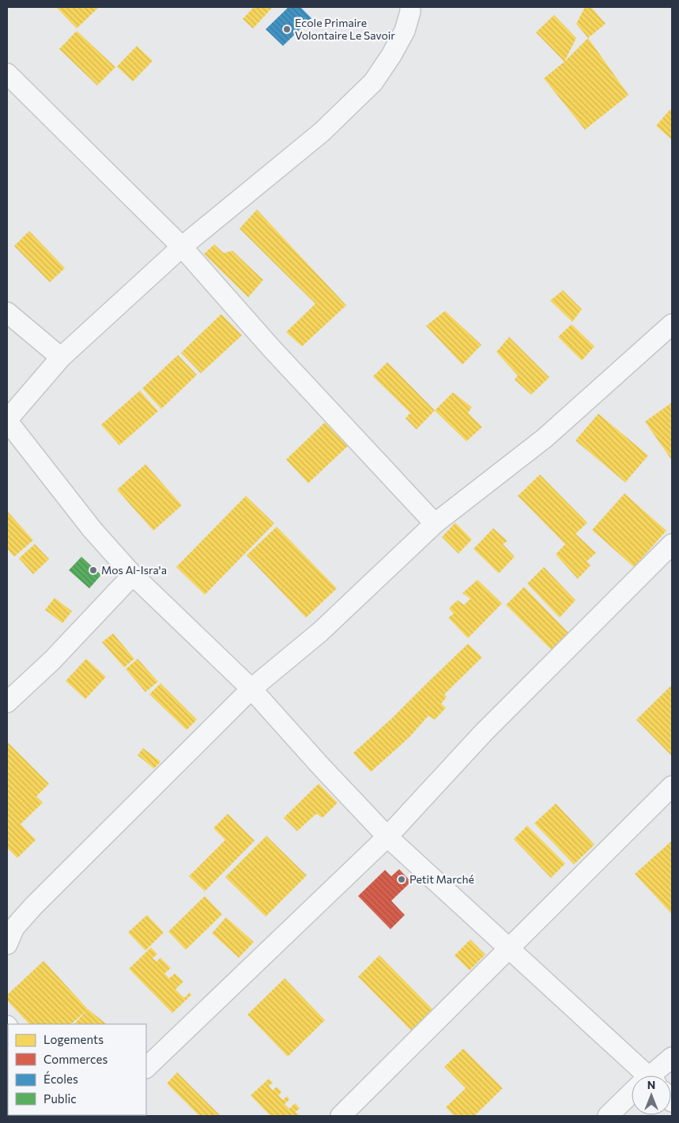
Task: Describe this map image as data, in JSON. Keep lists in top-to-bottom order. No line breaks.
{"places":["Ecole Primaire Volontaire Le Savoir","Mos Al-Isra'a","Petit Marché"],"legend":["Logements","Commerces","Écoles","Public"],"north":"top"}
